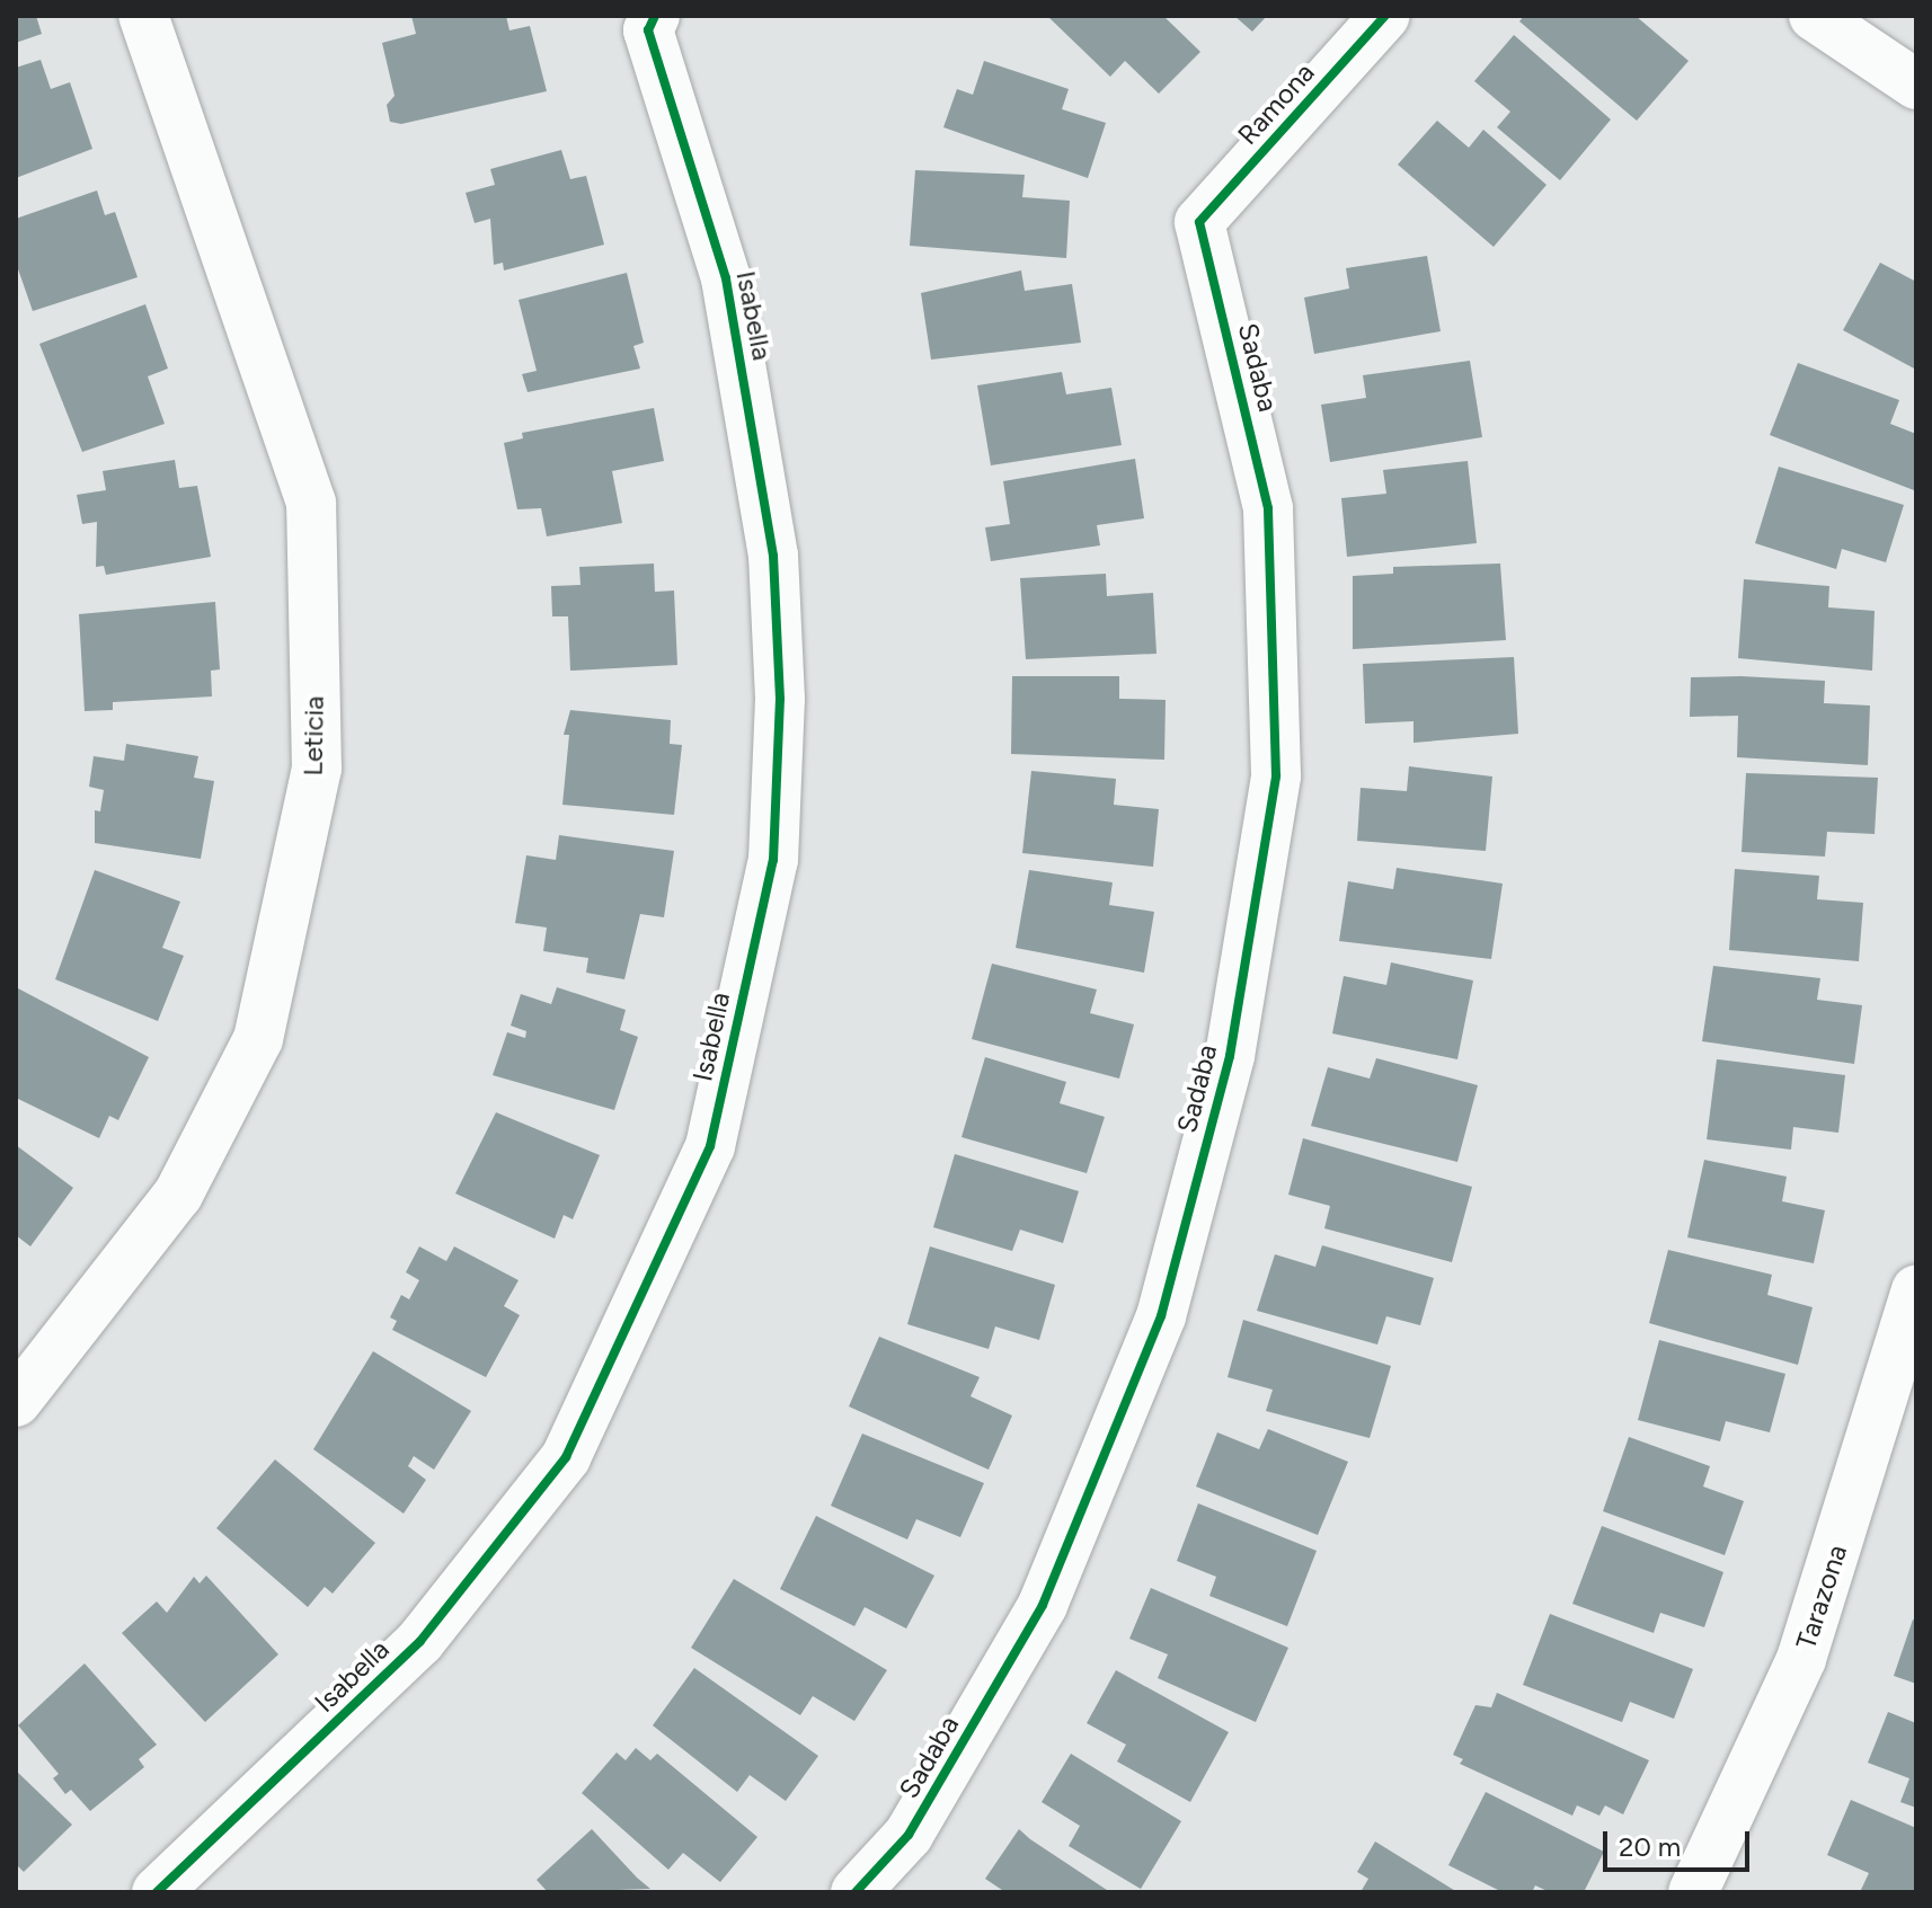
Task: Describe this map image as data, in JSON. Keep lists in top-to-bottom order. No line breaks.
{"streets":{"street":["Ramona","Isabella","Sadaba","Leticia","Tarazona"]},"crossings":[["Ramona","Sadaba"]],"scale_bar":"20 m"}
